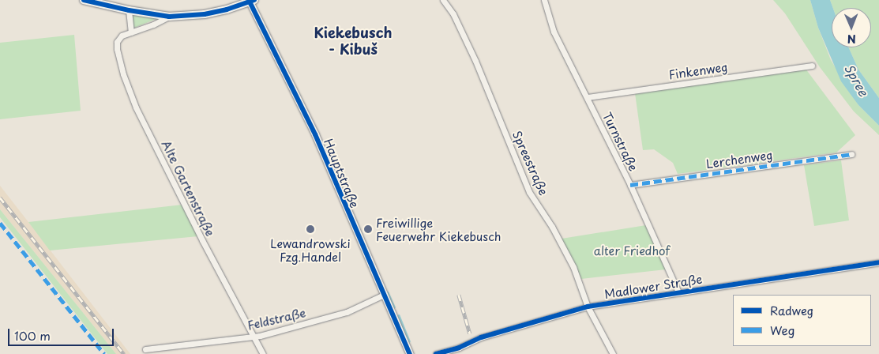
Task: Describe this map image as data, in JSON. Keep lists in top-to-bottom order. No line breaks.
{"streets":{"street":["Finkenweg","Turnstraße","Lerchenweg","Spreestraße","Hauptstraße","Alte Gartenstraße","Madlower Straße","Feldstraße"]},"crossings":[["Finkenweg","Turnstraße"],["Turnstraße","Lerchenweg"],["Turnstraße","Madlower Straße"],["Spreestraße","Madlower Straße"],["Hauptstraße","Feldstraße"],["Alte Gartenstraße","Feldstraße"]],"districts":["Kiekebusch - Kibuš"],"water":["Spree"],"parks":["alter Friedhof"],"places":["Lewandrowski Fzg.Handel","Freiwillige Feuerwehr Kiekebusch"],"legend":["Radweg","Weg"],"scale_bar":"100 m","north":"bottom"}
